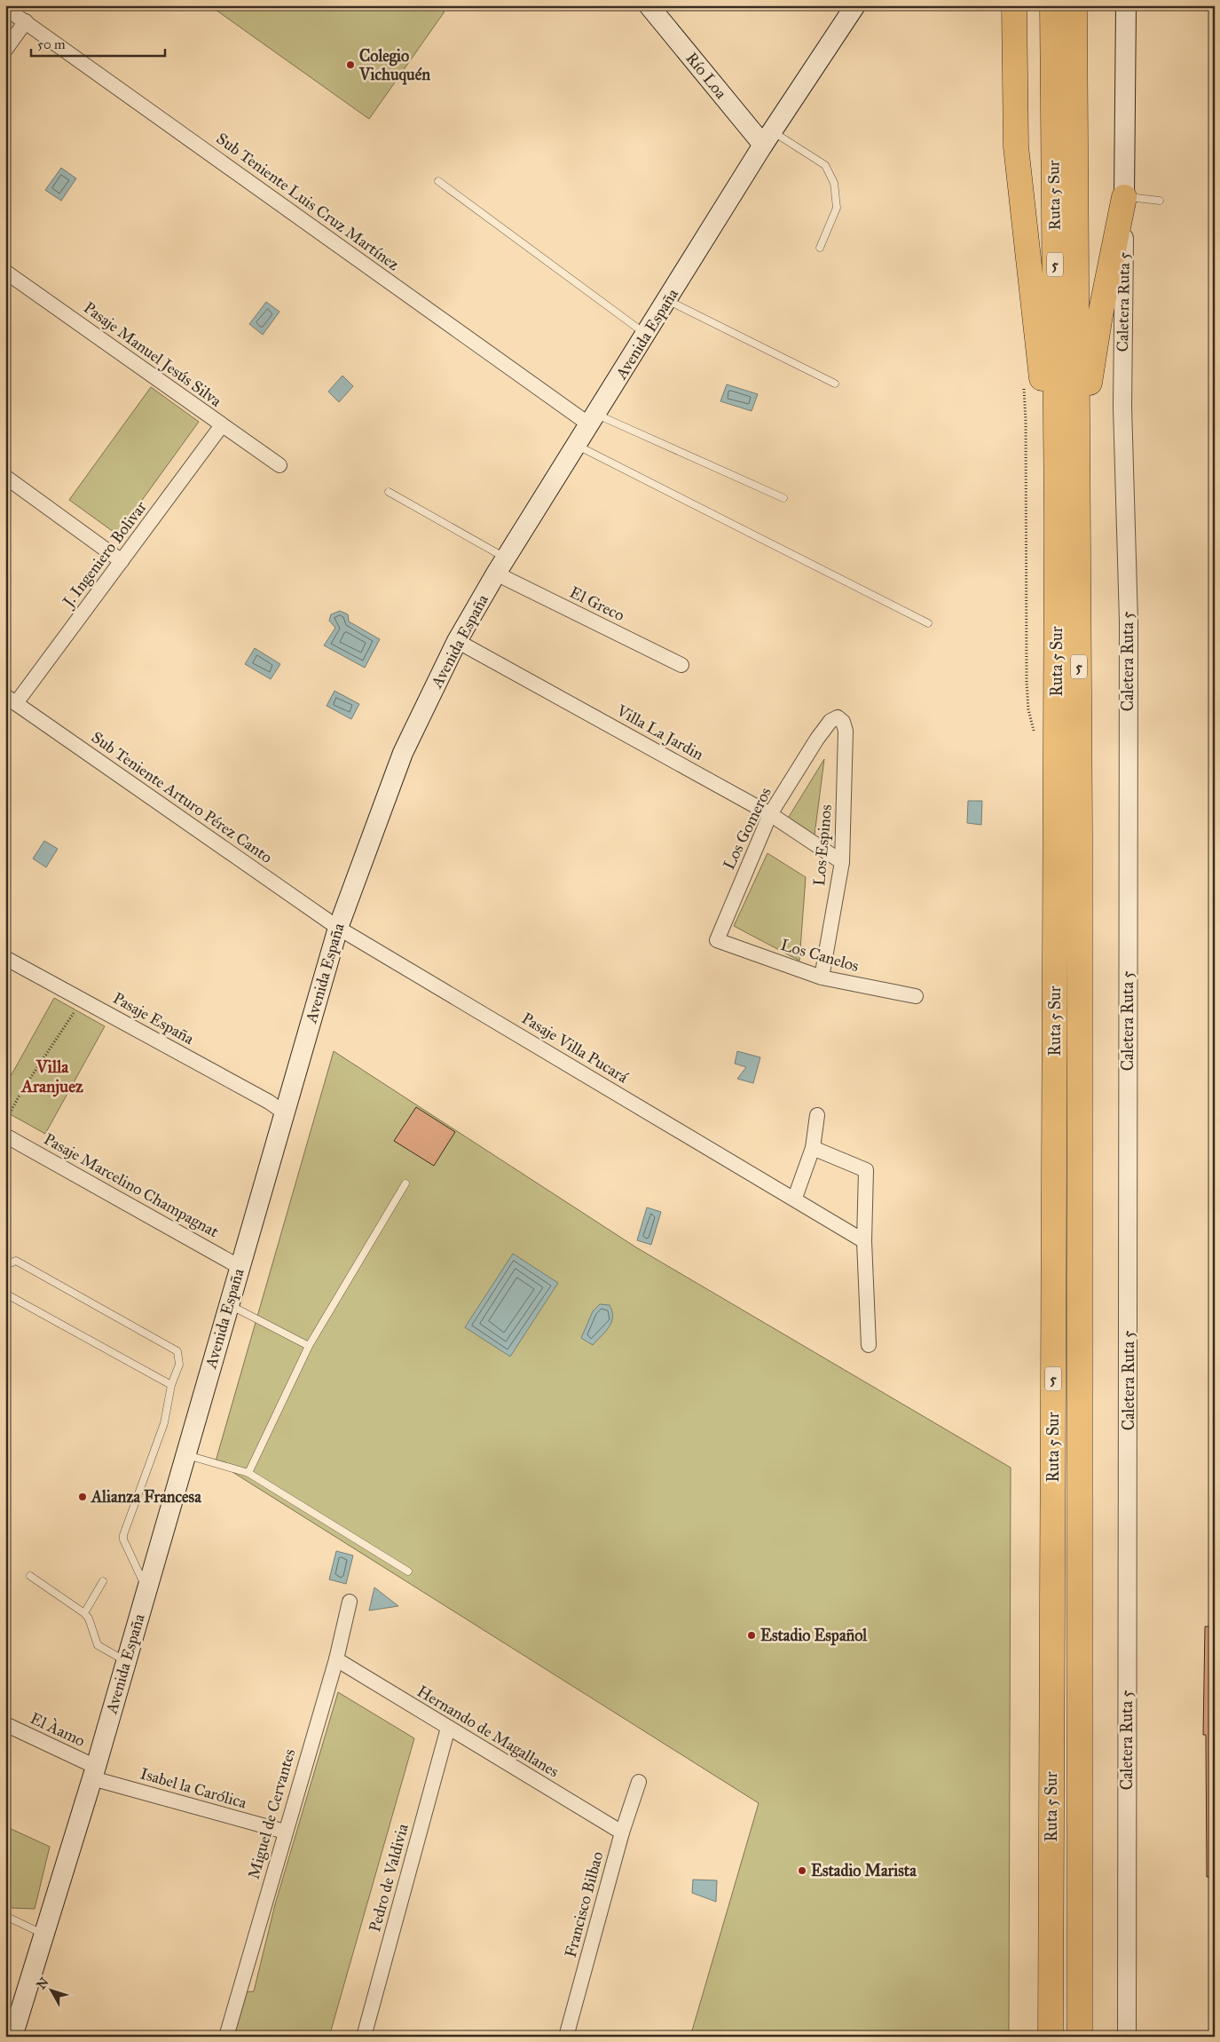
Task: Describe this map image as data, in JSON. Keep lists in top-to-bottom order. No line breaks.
{"streets":{"highway":["Ruta 5 Sur","5"],"main road":["Río Loa","Caletera Ruta 5","Avenida España"],"street":["Sub Teniente Luis Cruz Martínez","Pasaje Manuel Jesús Silva","J. Ingeniero Bolivar","El Greco","Villa La Jardin","Sub Teniente Arturo Pérez Canto","Los Gomeros","Los Espinos","Los Canelos","Pasaje España","Pasaje Villa Pucará","Pasaje Marcelino Champagnat","El Àamo","Hernando de Magallanes","Isabel la Carólica","Miguel de Cervantes","Pedro de Valdivia","Francisco Bilbao"]},"crossings":[["Río Loa","Avenida España"],["Sub Teniente Luis Cruz Martínez","Avenida España"],["Avenida España","El Greco"],["Avenida España","Villa La Jardin"],["Avenida España","Sub Teniente Arturo Pérez Canto"],["Avenida España","Pasaje España"],["Avenida España","Pasaje Villa Pucará"],["Avenida España","Pasaje Marcelino Champagnat"],["Avenida España","El Àamo"],["Avenida España","Isabel la Carólica"],["Pasaje Manuel Jesús Silva","J. Ingeniero Bolivar"],["J. Ingeniero Bolivar","Sub Teniente Arturo Pérez Canto"],["Villa La Jardin","Los Gomeros"],["Villa La Jardin","Los Espinos"],["Sub Teniente Arturo Pérez Canto","Pasaje Villa Pucará"],["Los Gomeros","Los Espinos"],["Los Gomeros","Los Canelos"],["Los Espinos","Los Canelos"],["El Àamo","Isabel la Carólica"],["Hernando de Magallanes","Miguel de Cervantes"],["Hernando de Magallanes","Pedro de Valdivia"],["Hernando de Magallanes","Francisco Bilbao"],["Isabel la Carólica","Miguel de Cervantes"]],"districts":["Villa Aranjuez"],"places":["Colegio Vichuquén","Alianza Francesa","Estadio Español","Estadio Marista"],"scale_bar":"50 m","north":"top left"}
